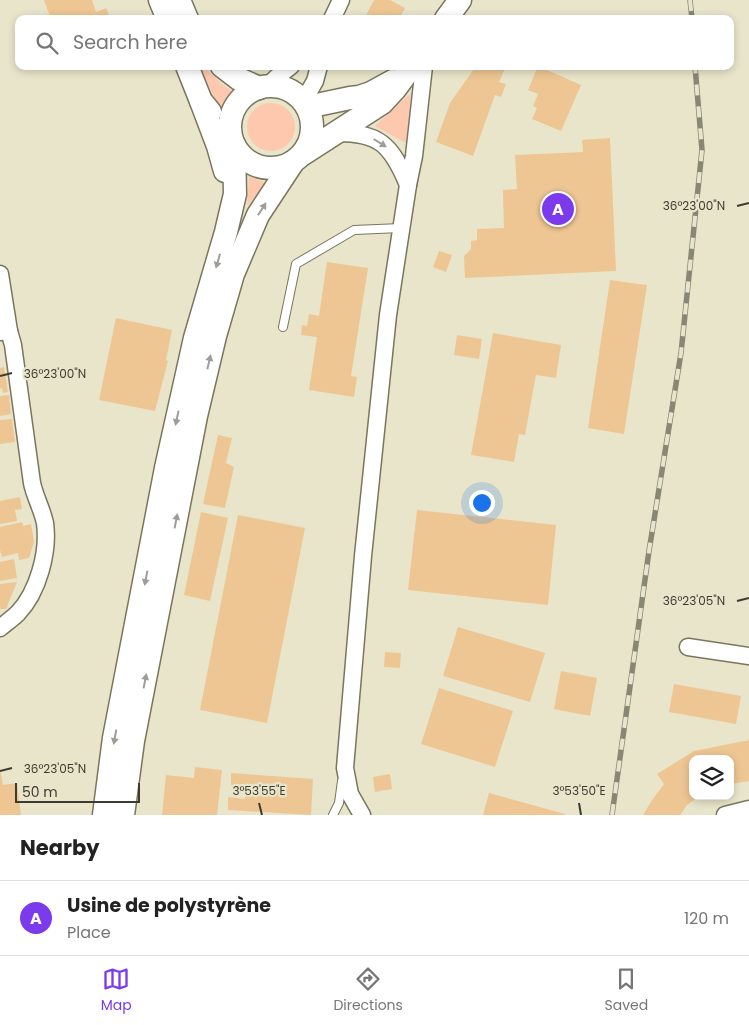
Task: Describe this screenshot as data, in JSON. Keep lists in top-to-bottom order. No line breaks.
{"scale_bar":"50 m","page":{"search":"Search here","pins":"A","scale":"50 m","heading":"Nearby","list":[{"mark":"A","name":"Usine de polystyrène","note":"Place","value":"120 m"}],"nav":["Map","Directions","Saved"]},"coordinates":["36°23'00\"N","36°23'05\"N","3°53'55\"E","3°53'50\"E"]}
